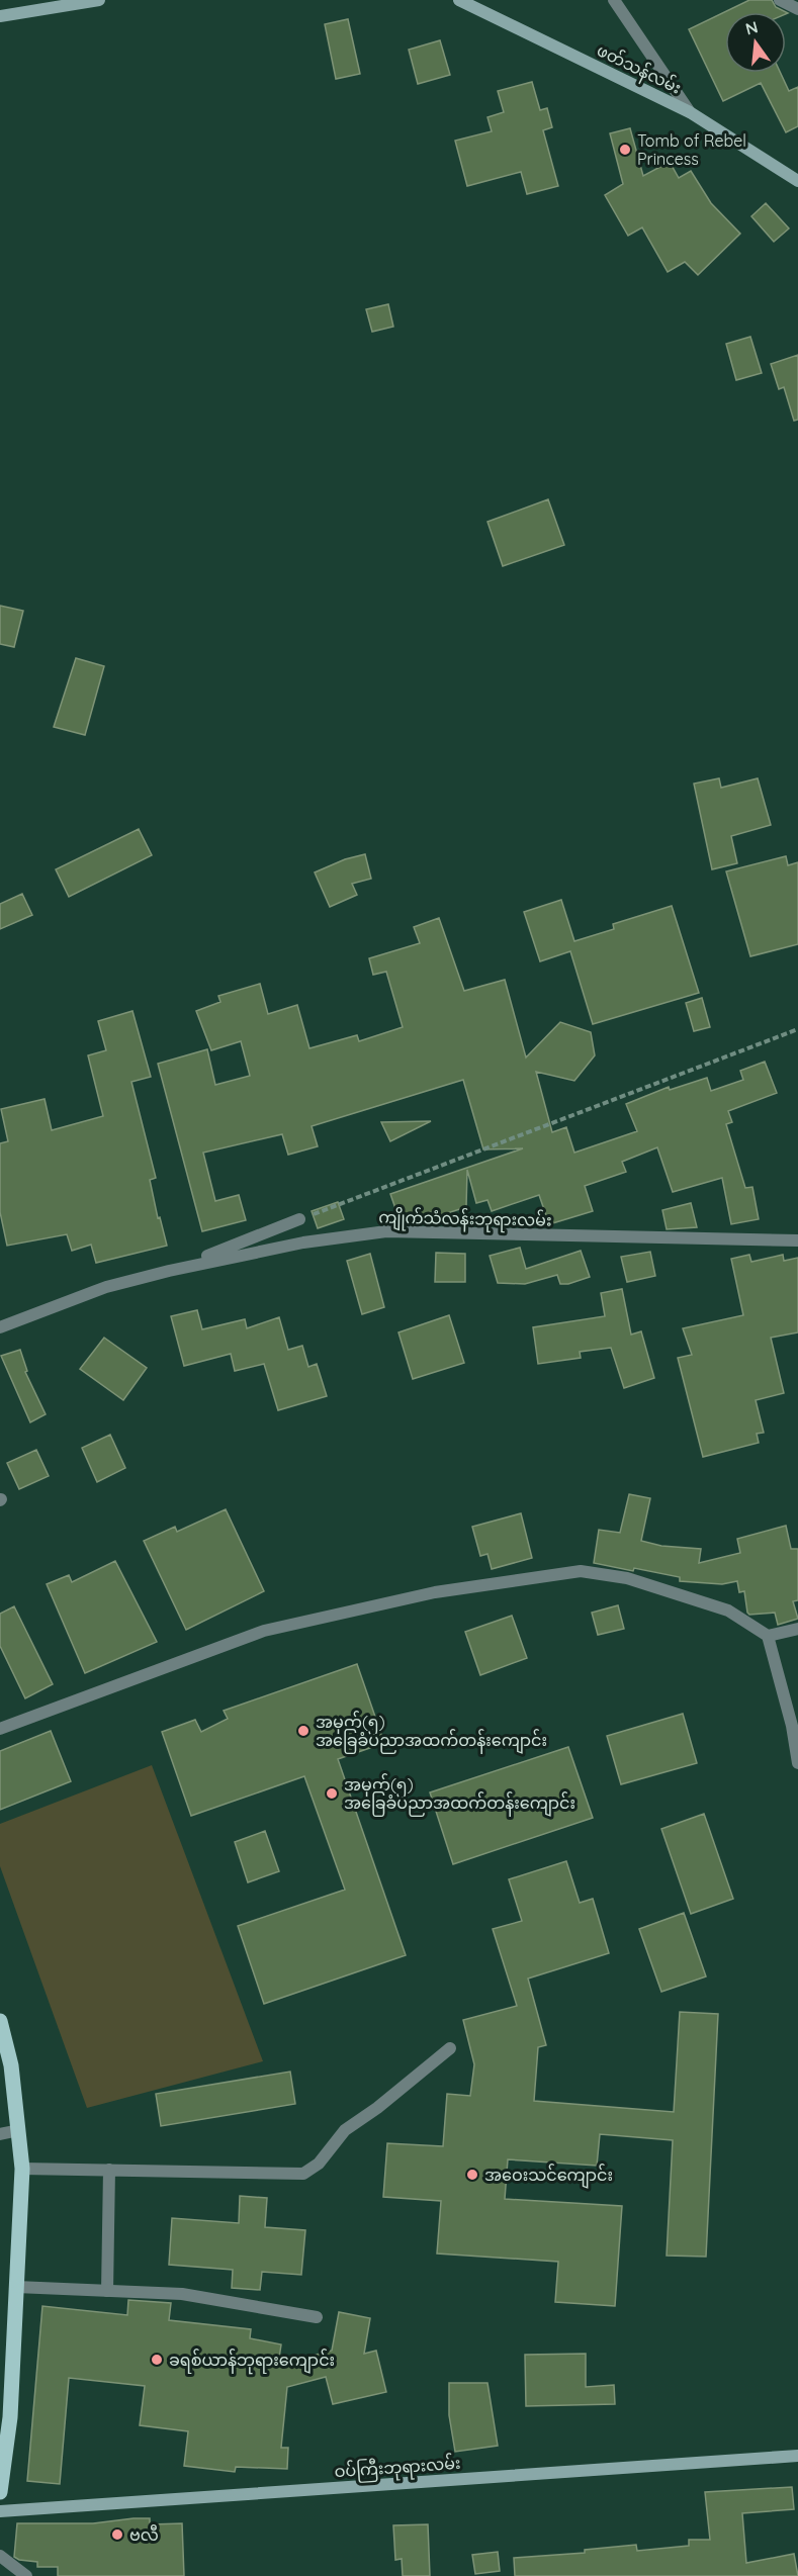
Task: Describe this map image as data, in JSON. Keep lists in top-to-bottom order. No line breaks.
{"streets":{"street":["ဖတ်သန်လမ်း","ကျိုက်သံလန်းဘုရားလမ်း","ဝပ်ကြီးဘုရားလမ်း"]},"places":["Tomb of Rebel Princess","အမှတ်(၅) အခြေခံပညာအထက်တန်းကျောင်း","အမုတ်(၅) အခြေခံပညာအထက်တန်းကျောင်း","အဝေးသင်ကျောင်း","ခရစ်ယာန်ဘုရားကျောင်း","ဗလီ"],"north":"top"}
